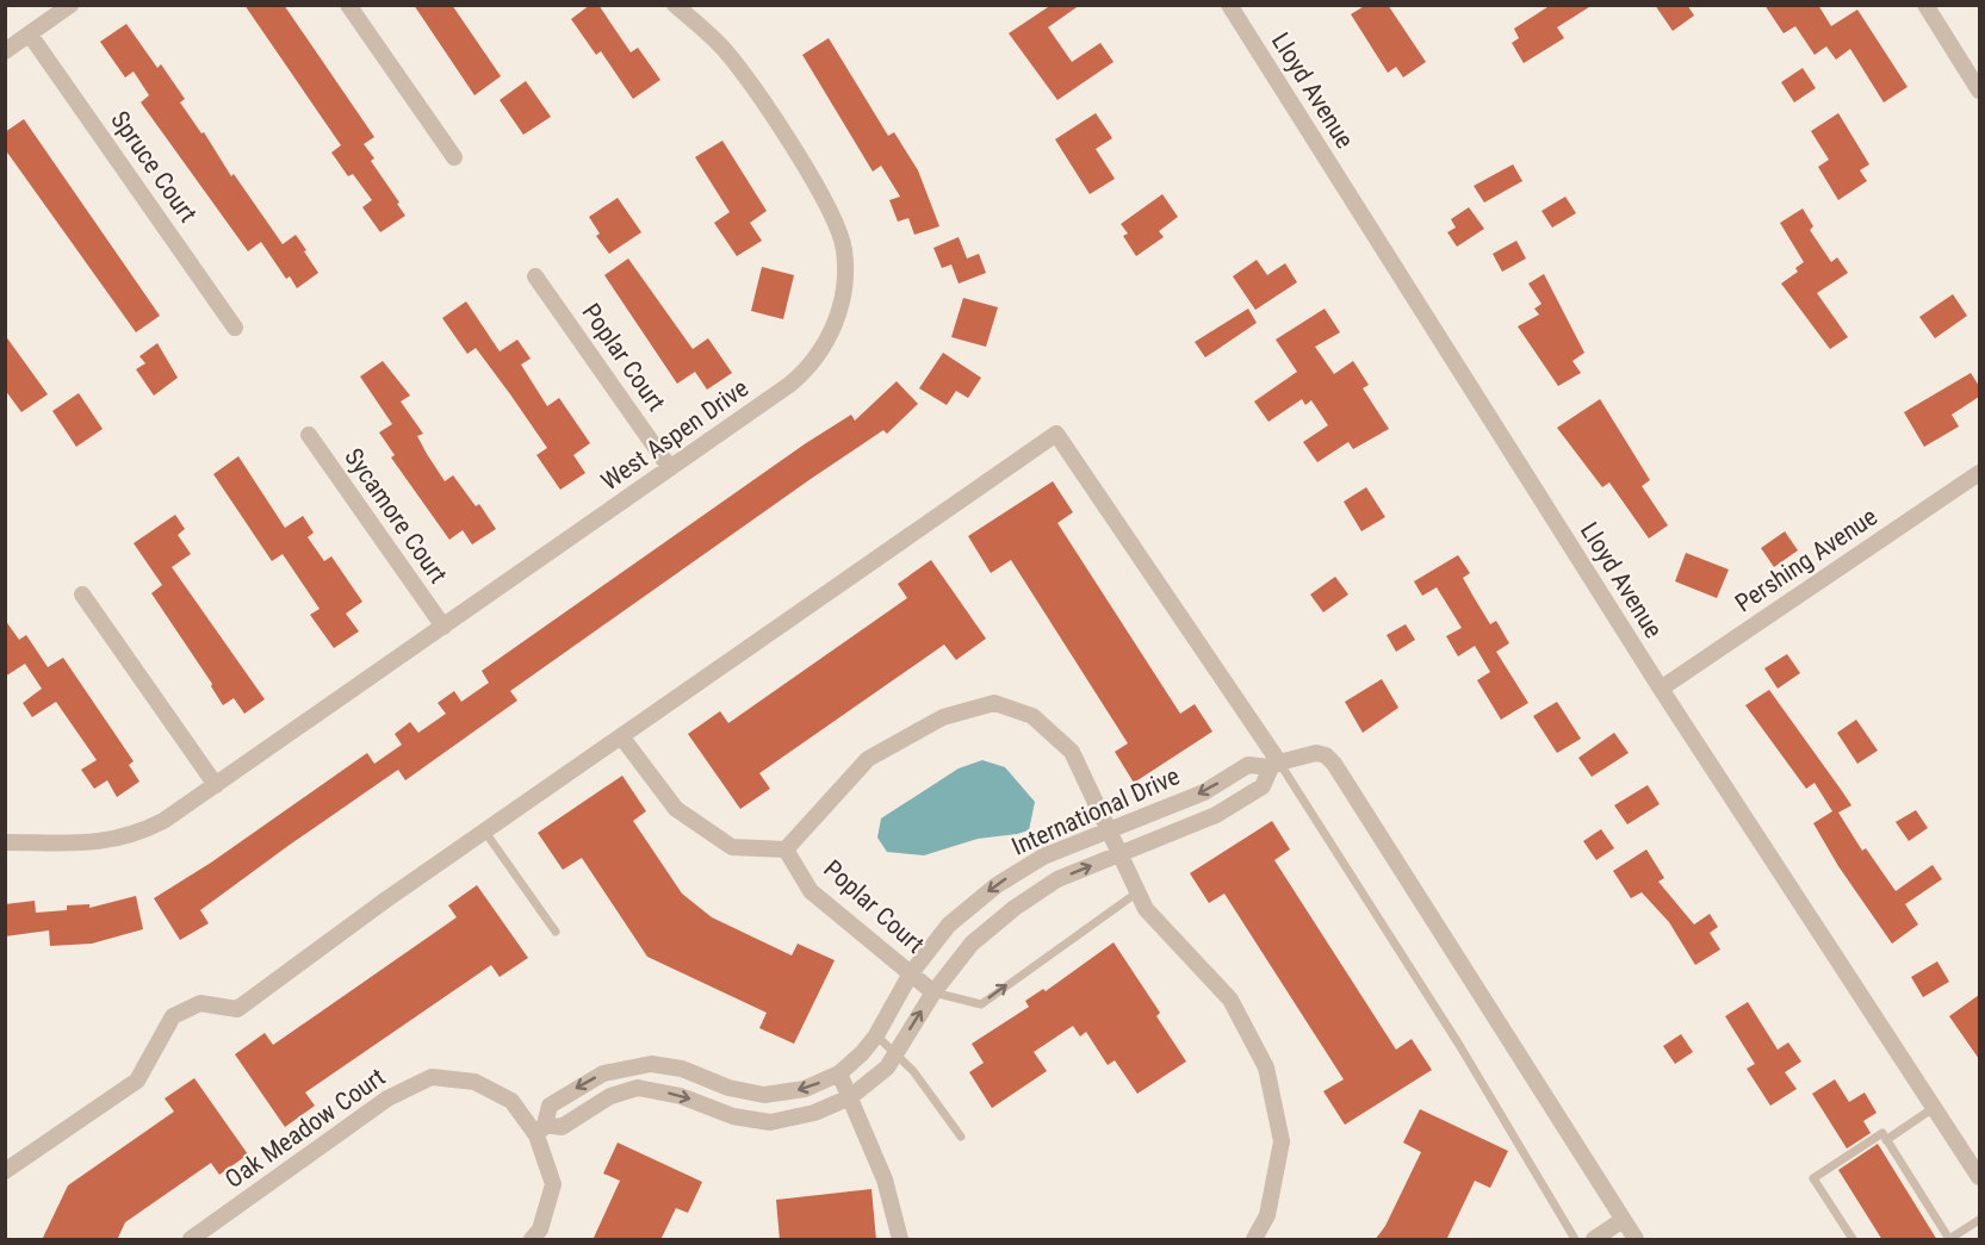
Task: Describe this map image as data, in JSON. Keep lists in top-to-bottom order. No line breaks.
{"streets":{"street":["Lloyd Avenue","Spruce Court","Poplar Court","West Aspen Drive","Sycamore Court","Pershing Avenue","International Drive","Oak Meadow Court"]},"crossings":[["Lloyd Avenue","Pershing Avenue"],["Poplar Court","West Aspen Drive"],["Poplar Court","International Drive"],["West Aspen Drive","Sycamore Court"],["International Drive","Oak Meadow Court"]]}
